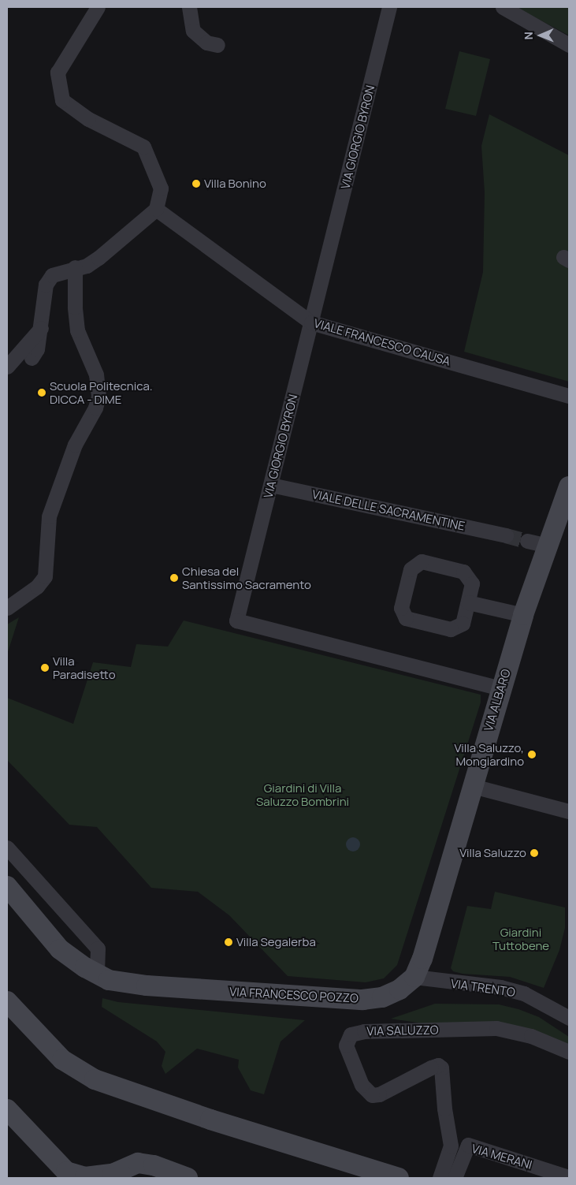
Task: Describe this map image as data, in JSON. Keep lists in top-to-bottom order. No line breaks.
{"streets":{"main road":["VIA ALBARO","VIA FRANCESCO POZZO"],"street":["VIA GIORGIO BYRON","VIALE FRANCESCO CAUSA","VIALE DELLE SACRAMENTINE","VIA TRENTO","VIA SALUZZO","VIA MERANI"]},"crossings":[["VIA GIORGIO BYRON","VIALE FRANCESCO CAUSA"],["VIA GIORGIO BYRON","VIALE DELLE SACRAMENTINE"],["VIA GIORGIO BYRON","VIA ALBARO"],["VIA ALBARO","VIA FRANCESCO POZZO"],["VIA TRENTO","VIA FRANCESCO POZZO"]],"parks":["Giardini di Villa Saluzzo Bombrini","Giardini Tuttobene"],"places":["Villa Bonino","Scuola Politecnica. DICCA - DIME","Chiesa del Santissimo Sacramento","Villa Paradisetto","Villa Saluzzo, Mongiardino","Villa Saluzzo","Villa Segalerba"],"north":"left"}
